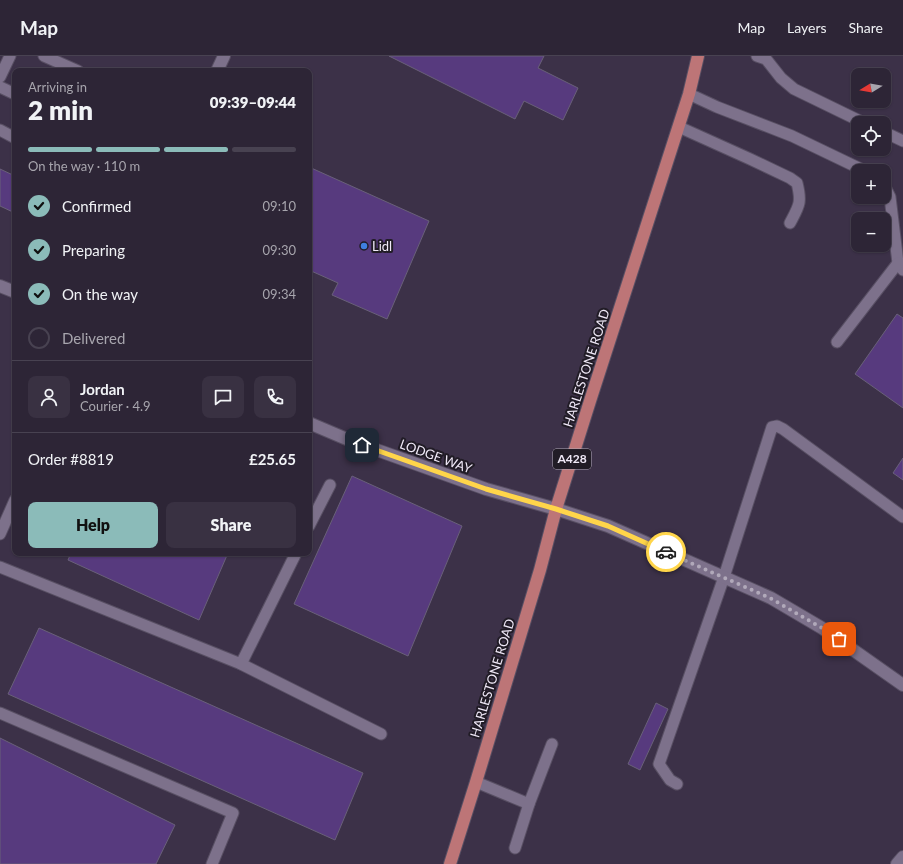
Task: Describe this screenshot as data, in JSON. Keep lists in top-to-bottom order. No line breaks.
{"streets":{"main road":["HARLESTONE ROAD","A428"],"street":["LODGE WAY"]},"crossings":[["HARLESTONE ROAD","LODGE WAY"]],"places":["Lidl"],"north":"left","page":{"header":"Map","nav":["Map","Layers","Share"],"map_buttons":["+","−"],"heading":["2 min","Arriving in","09:39–09:44"],"panel":["Jordan","Courier · 4.9","Order #8819","£25.65"],"bar":"On the way · 110 m","list":[["Confirmed","09:10"],["Preparing","09:30"],["On the way","09:34"],"Delivered"],"buttons":["Help","Share"]}}
